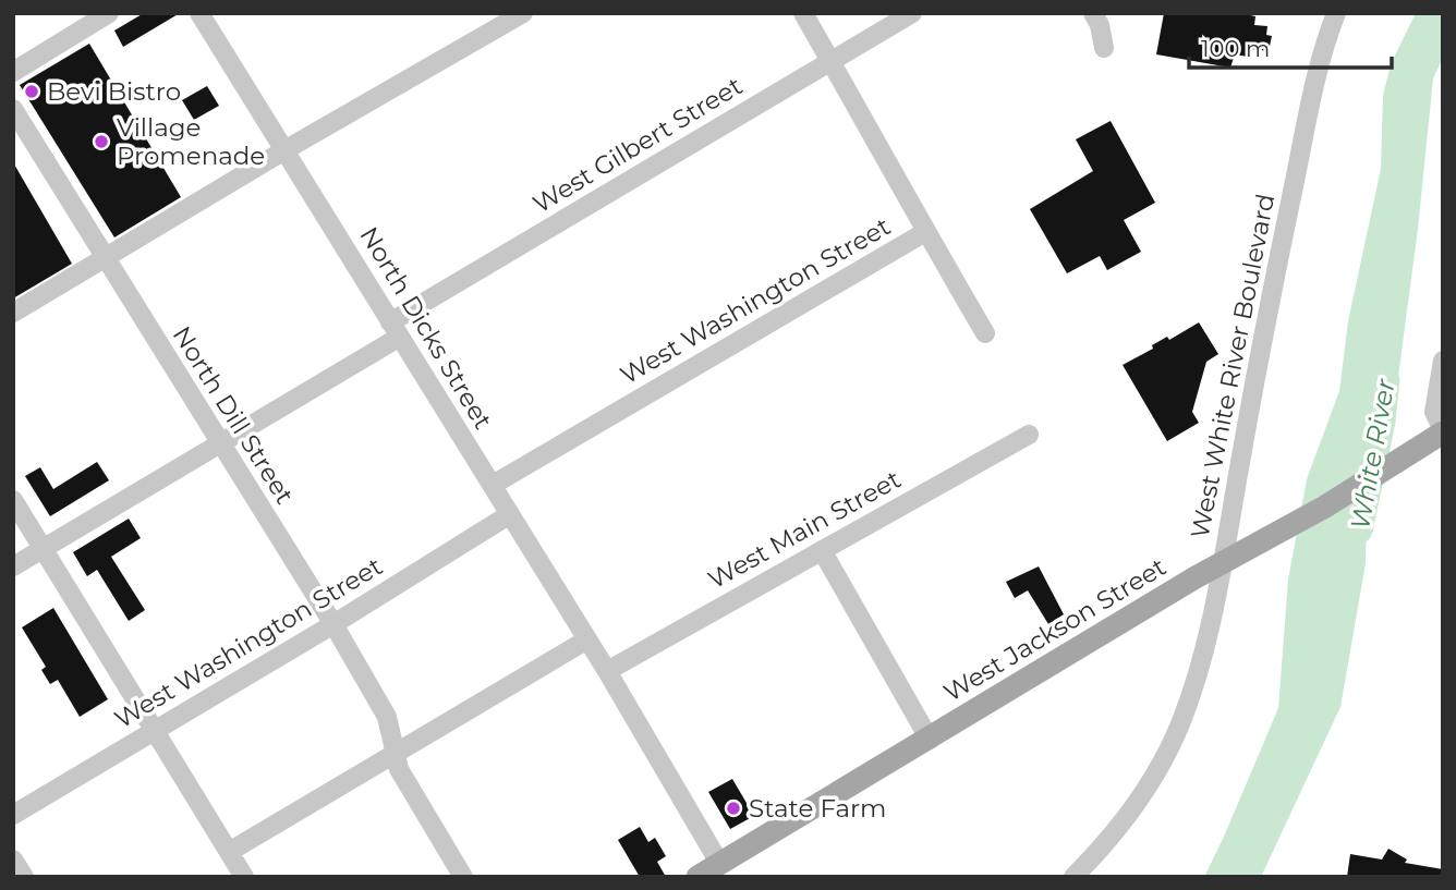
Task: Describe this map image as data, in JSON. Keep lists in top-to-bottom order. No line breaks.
{"streets":{"main road":["West Jackson Street"],"street":["West Gilbert Street","West Washington Street","North Dicks Street","West White River Boulevard","North Dill Street","West Main Street"]},"crossings":[["West Gilbert Street","North Dicks Street"],["West Gilbert Street","North Dill Street"],["West Washington Street","North Dicks Street"],["West Washington Street","North Dill Street"],["North Dicks Street","West Main Street"],["North Dicks Street","West Jackson Street"],["West White River Boulevard","West Jackson Street"]],"water":["White River"],"places":["Bevi Bistro","Village Promenade","State Farm"],"scale_bar":"100 m"}
